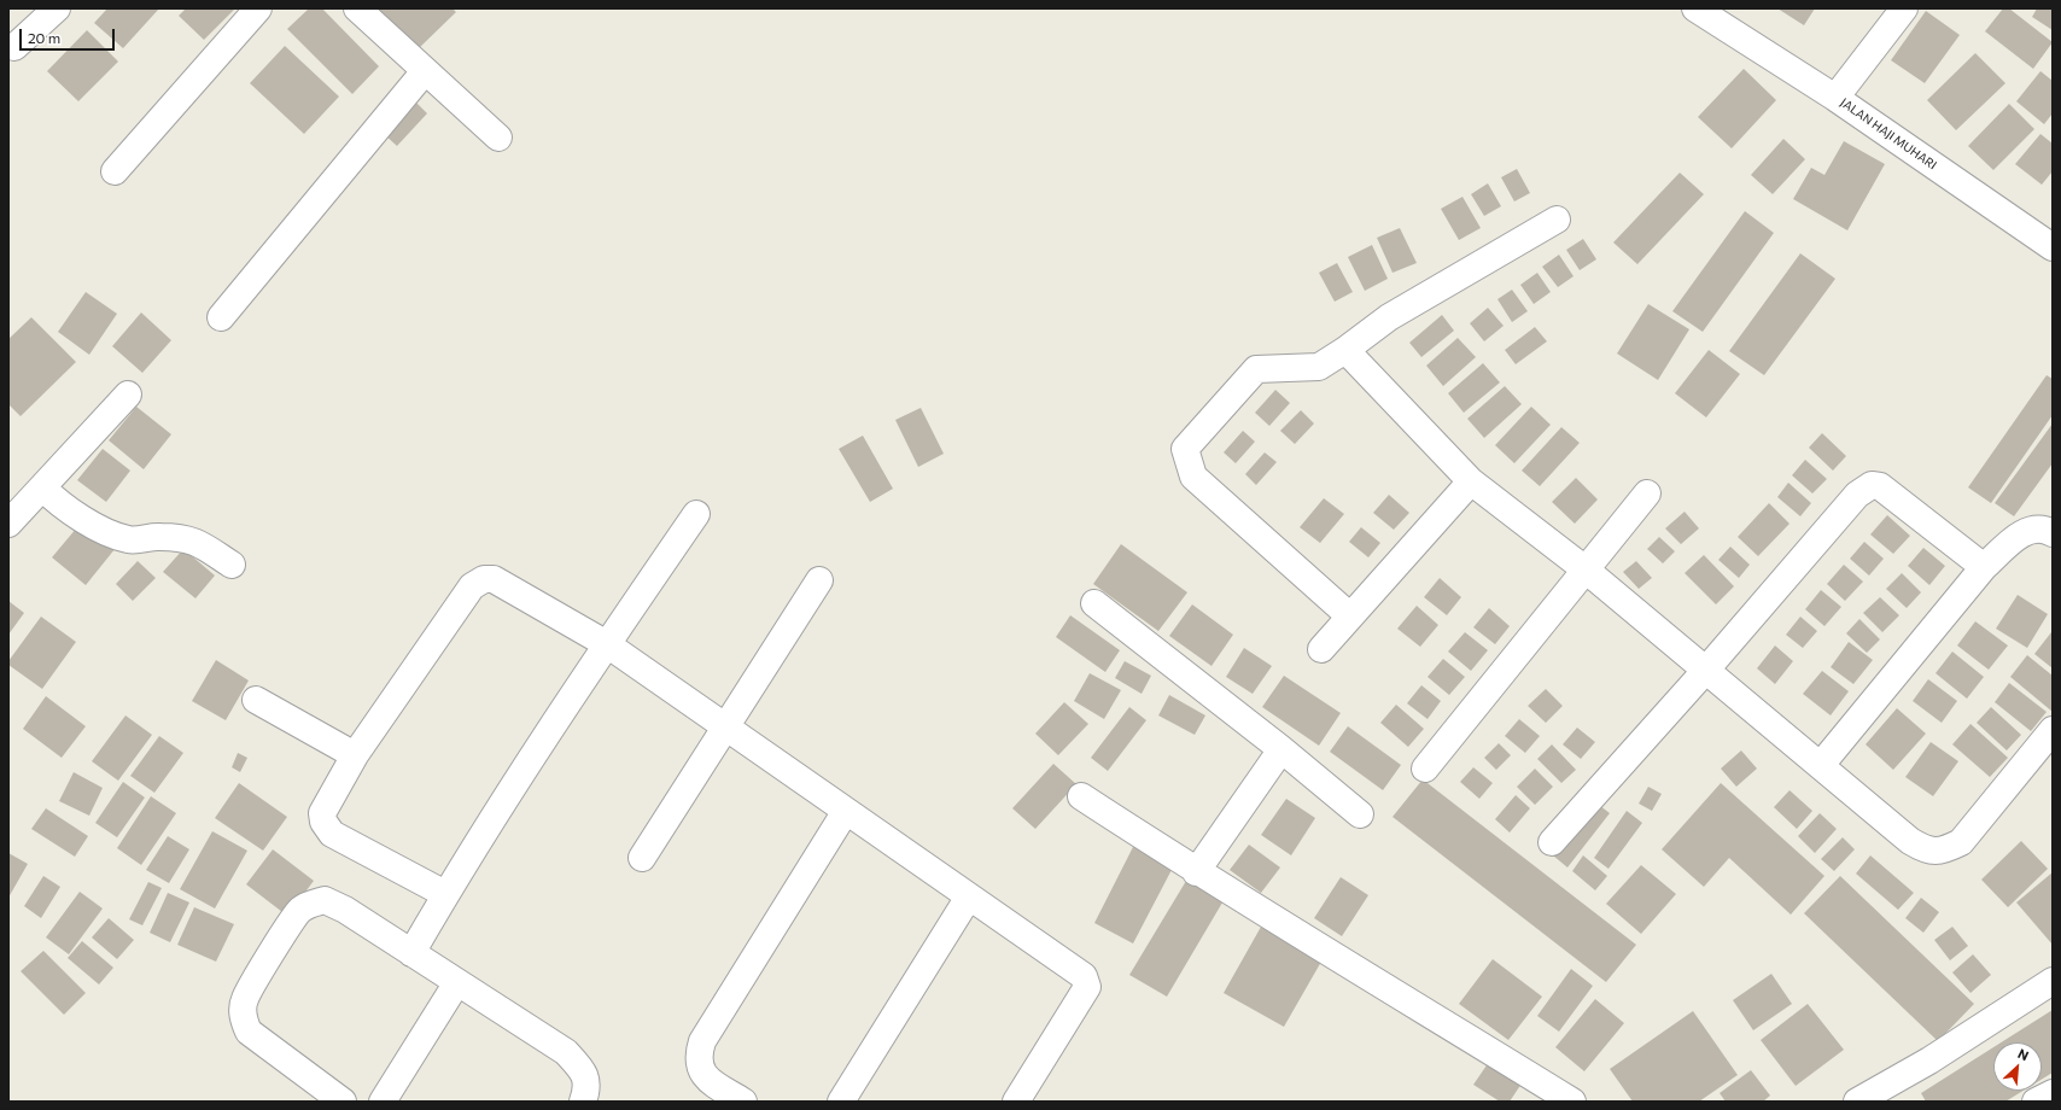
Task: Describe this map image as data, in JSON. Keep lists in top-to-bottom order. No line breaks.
{"streets":{"street":["JALAN HAJI MUHARI"]},"scale_bar":"20 m","north":"top right"}
